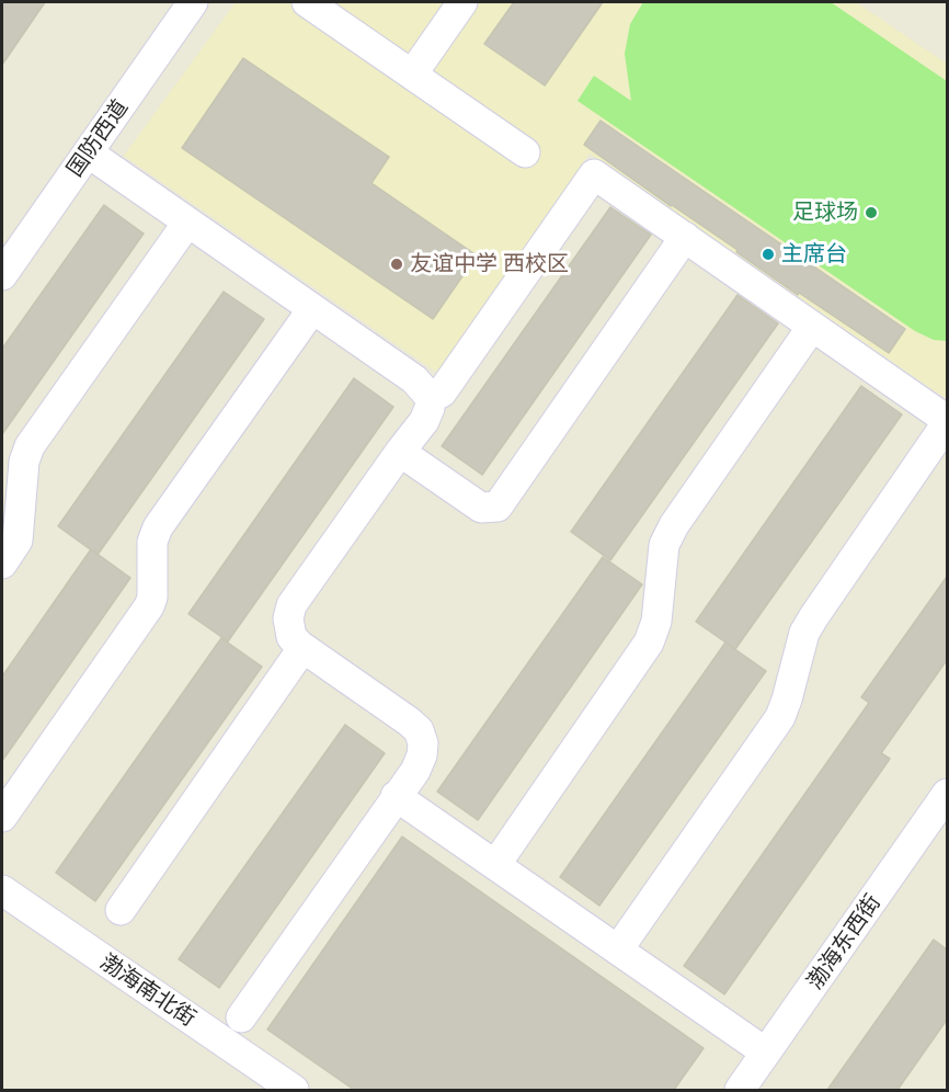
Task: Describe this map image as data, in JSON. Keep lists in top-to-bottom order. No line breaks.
{"streets":{"street":["国防西道","渤海东西街","渤海南北街"]},"places":["足球场","主席台","友谊中学 西校区"]}
